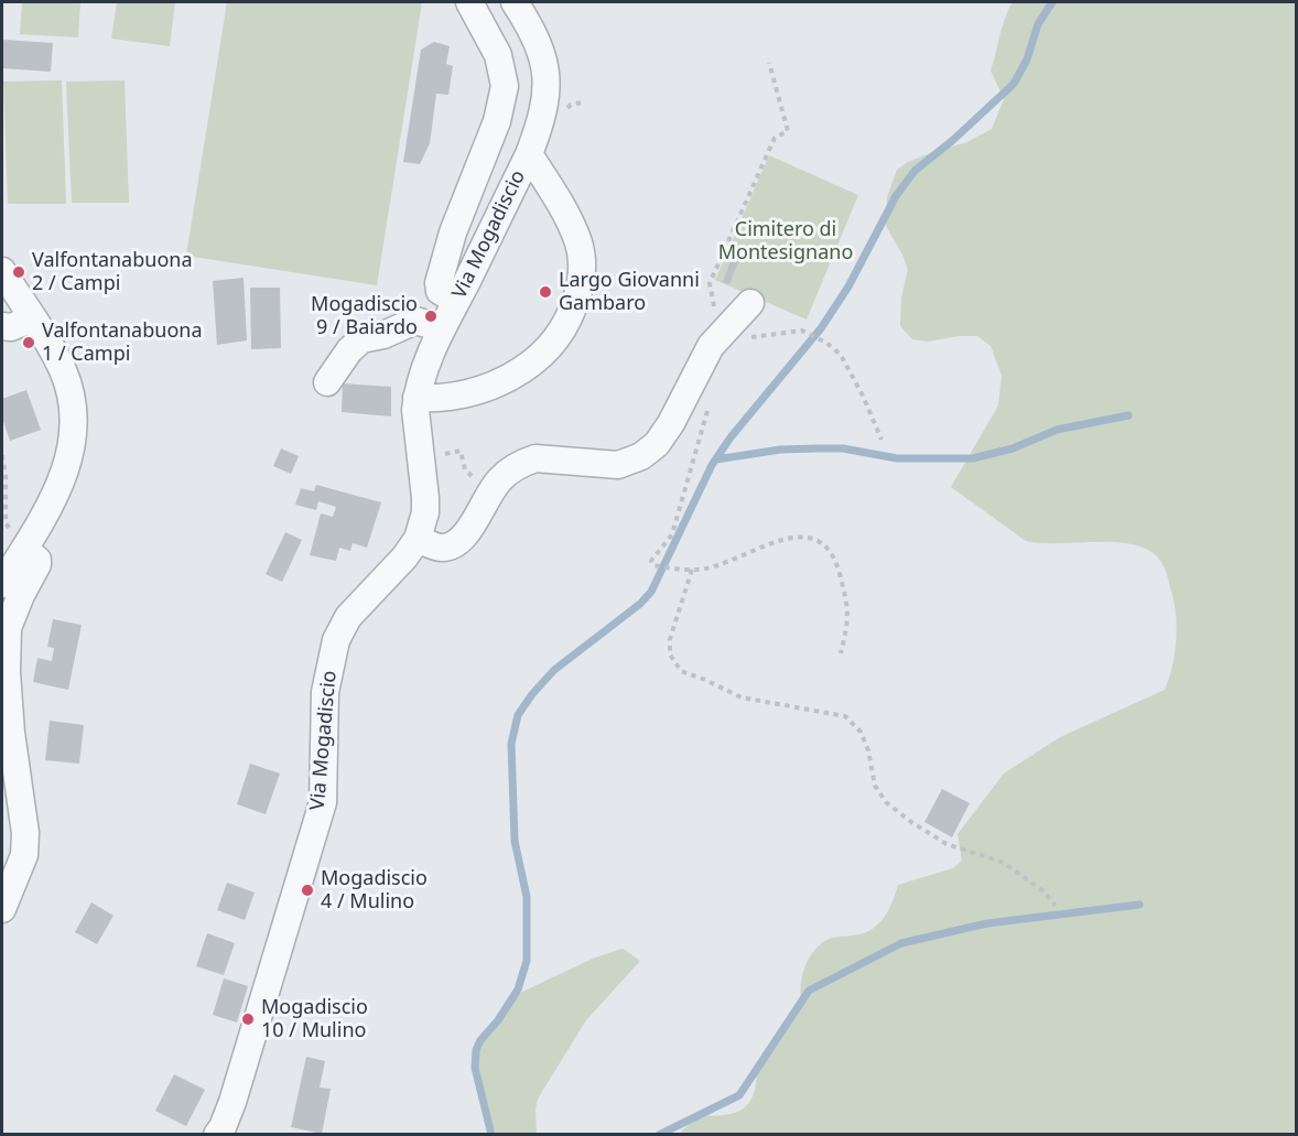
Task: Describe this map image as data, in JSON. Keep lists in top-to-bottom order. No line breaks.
{"streets":{"street":["Via Mogadiscio"]},"parks":["Cimitero di Montesignano"],"places":["Valfontanabuona 2 / Campi","Largo Giovanni Gambaro","Mogadiscio 9 / Baiardo","Valfontanabuona 1 / Campi","Mogadiscio 4 / Mulino","Mogadiscio 10 / Mulino"]}
